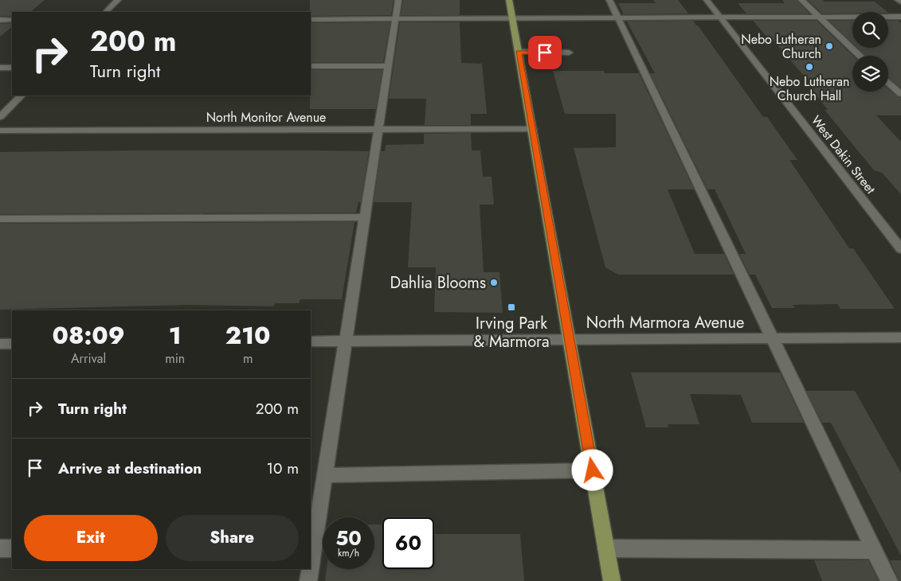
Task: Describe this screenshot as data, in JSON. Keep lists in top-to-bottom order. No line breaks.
{"streets":{"street":["North Monitor Avenue","West Dakin Street","North Marmora Avenue"]},"places":{"other":["Nebo Lutheran Church","Nebo Lutheran Church Hall","Dahlia Blooms"],"transit":["Irving Park & Marmora"]},"page":{"turn":["200 m","Turn right"],"eta":["08:09","Arrival","1","min","210","m"],"list":[{"name":"Turn right","value":"200 m"},{"name":"Arrive at destination","value":"10 m"}],"buttons":["Exit","Share"],"speed":"50 km/h","limit":"60"}}
